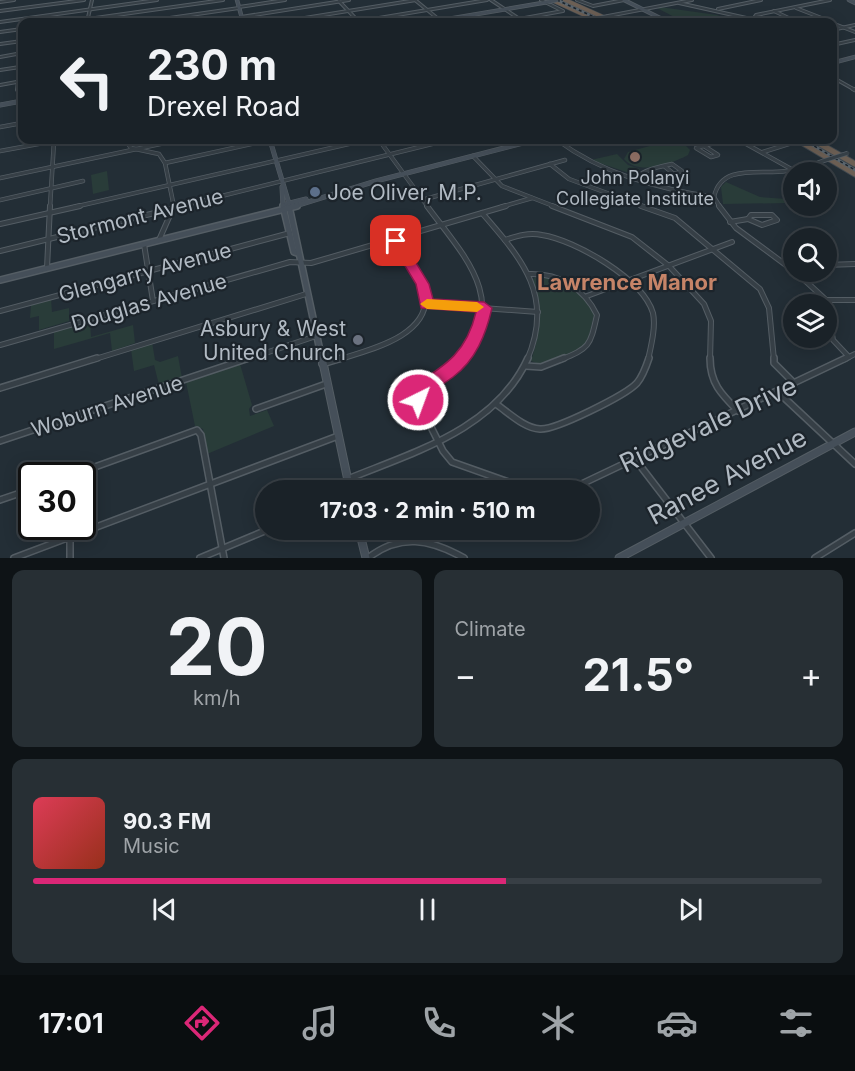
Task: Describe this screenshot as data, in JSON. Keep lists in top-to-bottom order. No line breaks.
{"streets":{"main road":["Ranee Avenue"],"street":["Stormont Avenue","Glengarry Avenue","Douglas Avenue","Woburn Avenue","Ridgevale Drive"]},"districts":["Lawrence Manor"],"places":["John Polanyi Collegiate Institute","Joe Oliver, M.P.","Asbury & West United Church"],"page":{"turn":["230 m","Drexel Road"],"limit":"30","trip":"17:03 · 2 min · 510 m","tile":[["20","km/h"],"Climate"],"heat":["−","21.5°","+"],"song":["90.3 FM","Music"],"tabs":"17:01"}}
